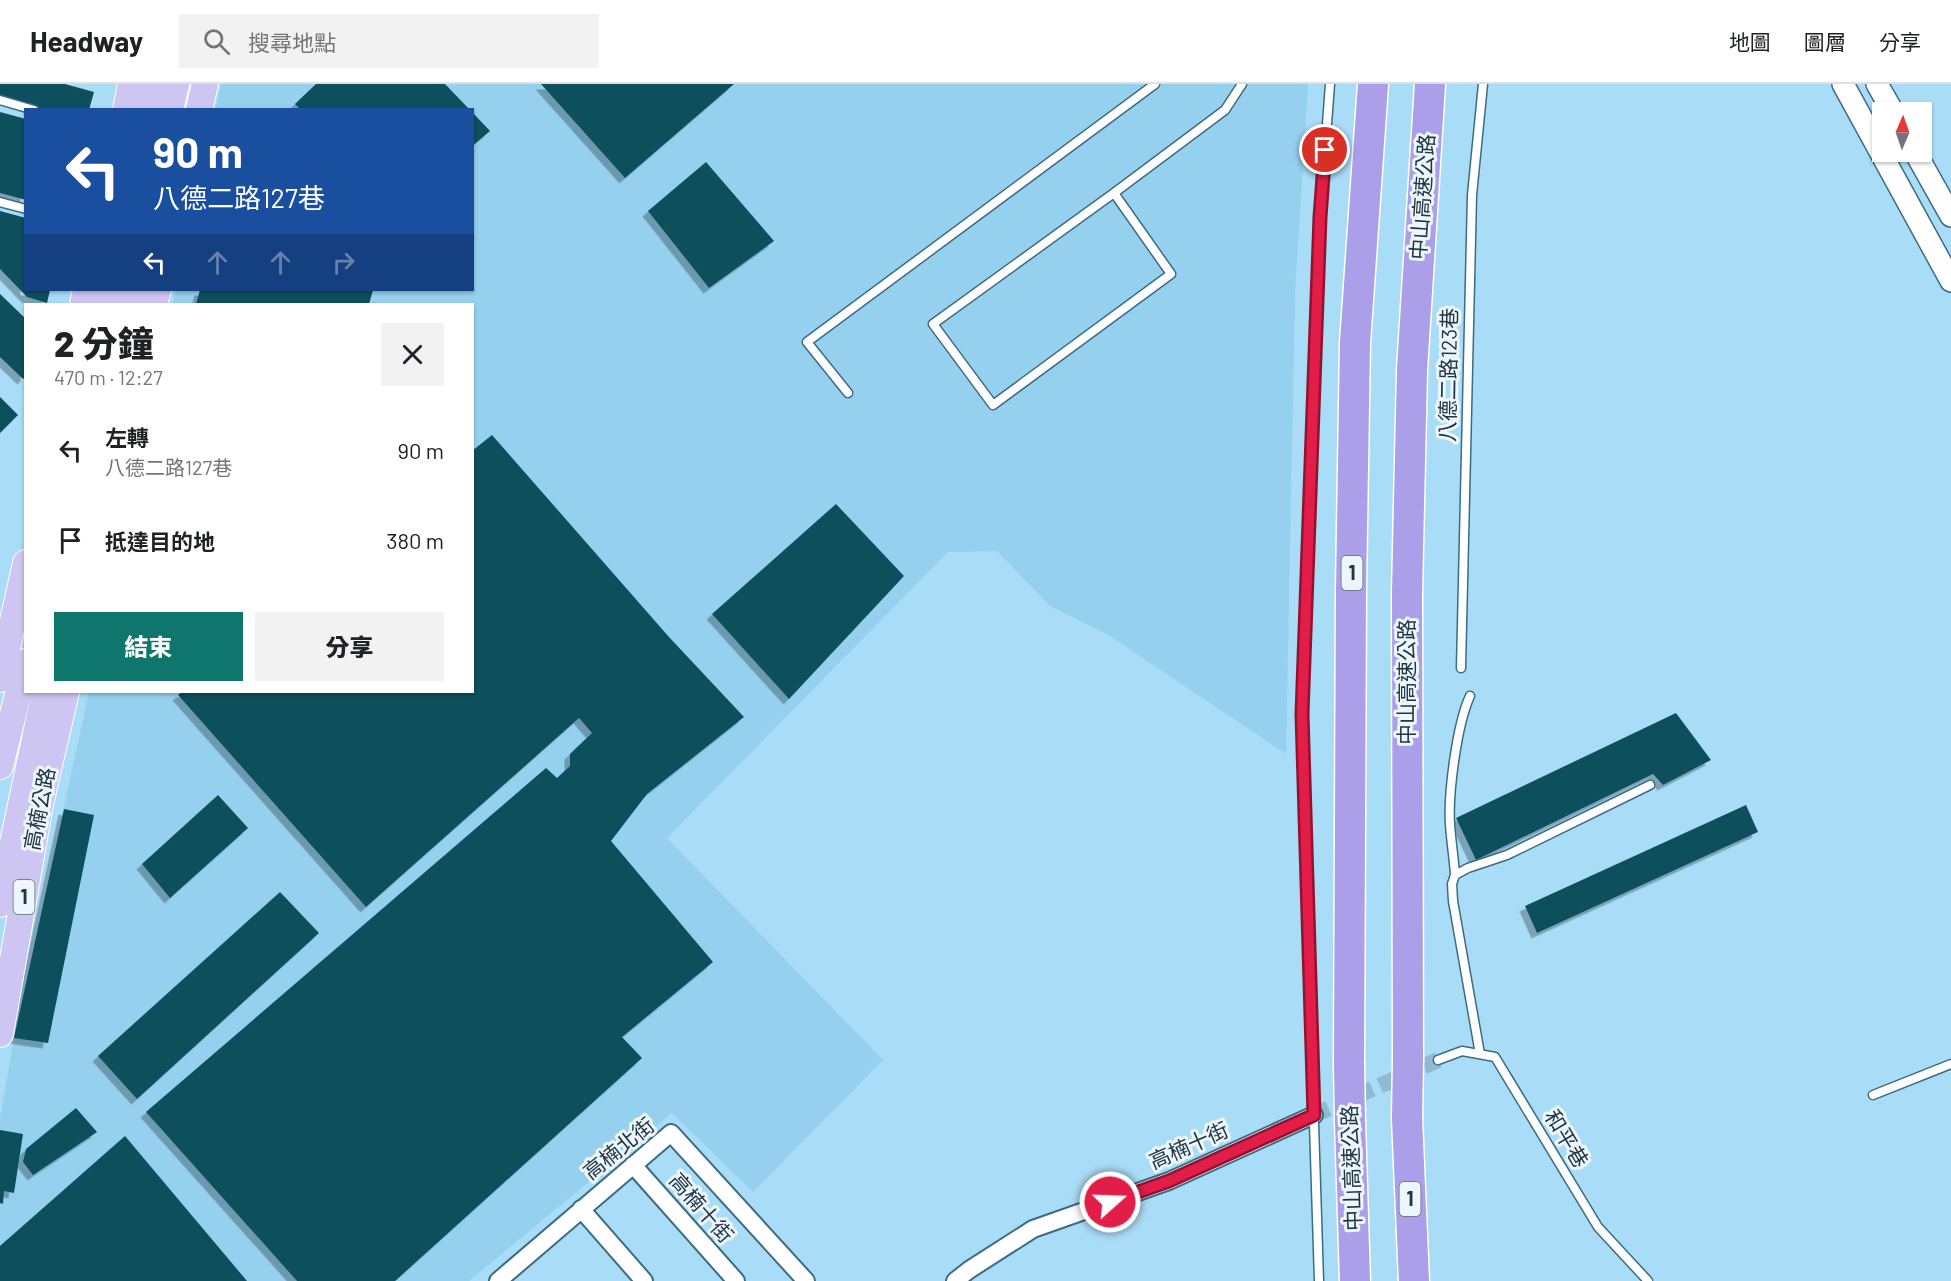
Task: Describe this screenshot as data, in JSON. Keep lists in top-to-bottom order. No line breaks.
{"streets":{"highway":["中山高速公路","1"],"main road":["高楠公路"],"street":["高楠十街","高楠北街"],"lane":["八德二路123巷","和平巷"]},"crossings":[["高楠十街","高楠北街"]],"north":"top","page":{"header":"Headway","search":"搜尋地點","nav":["地圖","圖層","分享"],"turn":["90 m","八德二路127巷"],"heading":["2 分鐘","470 m · 12:27"],"list":[{"name":"左轉","note":"八德二路127巷","value":"90 m"},{"name":"抵達目的地","value":"380 m"}],"buttons":["結束","分享"]}}
